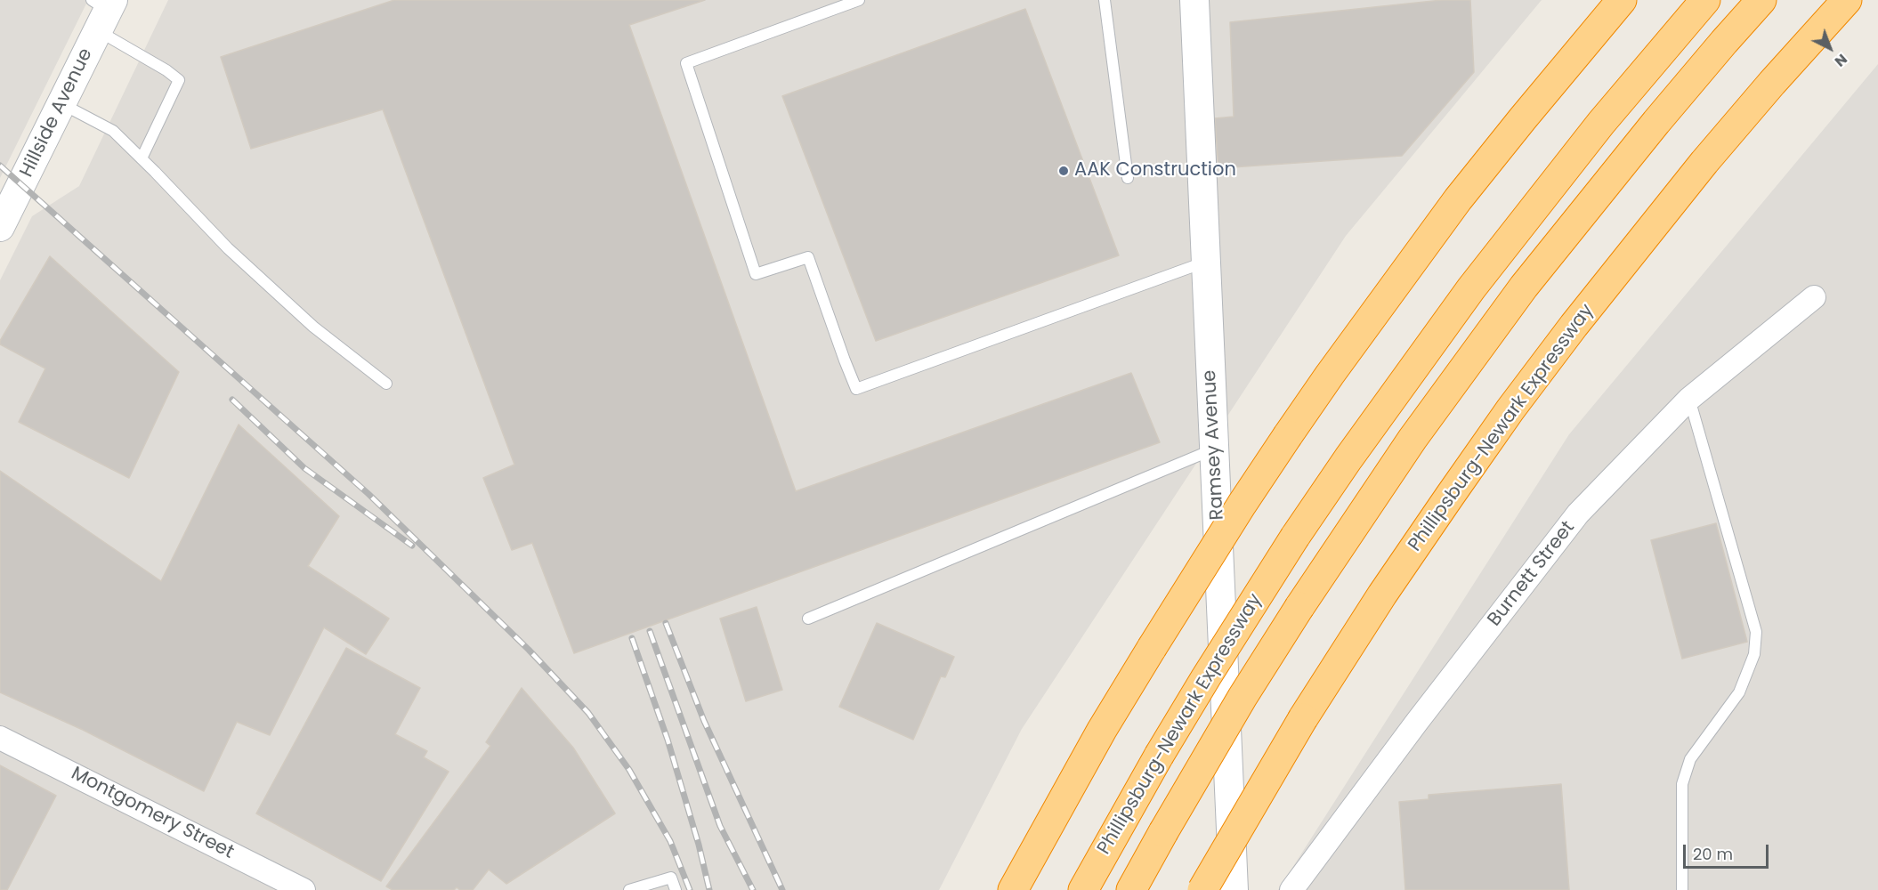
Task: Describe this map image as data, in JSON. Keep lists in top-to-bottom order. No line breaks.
{"streets":{"highway":["Phillipsburg-Newark Expressway"],"street":["Hillside Avenue","Ramsey Avenue","Burnett Street","Montgomery Street"]},"places":["AAK Construction"],"scale_bar":"20 m","north":"bottom right"}
